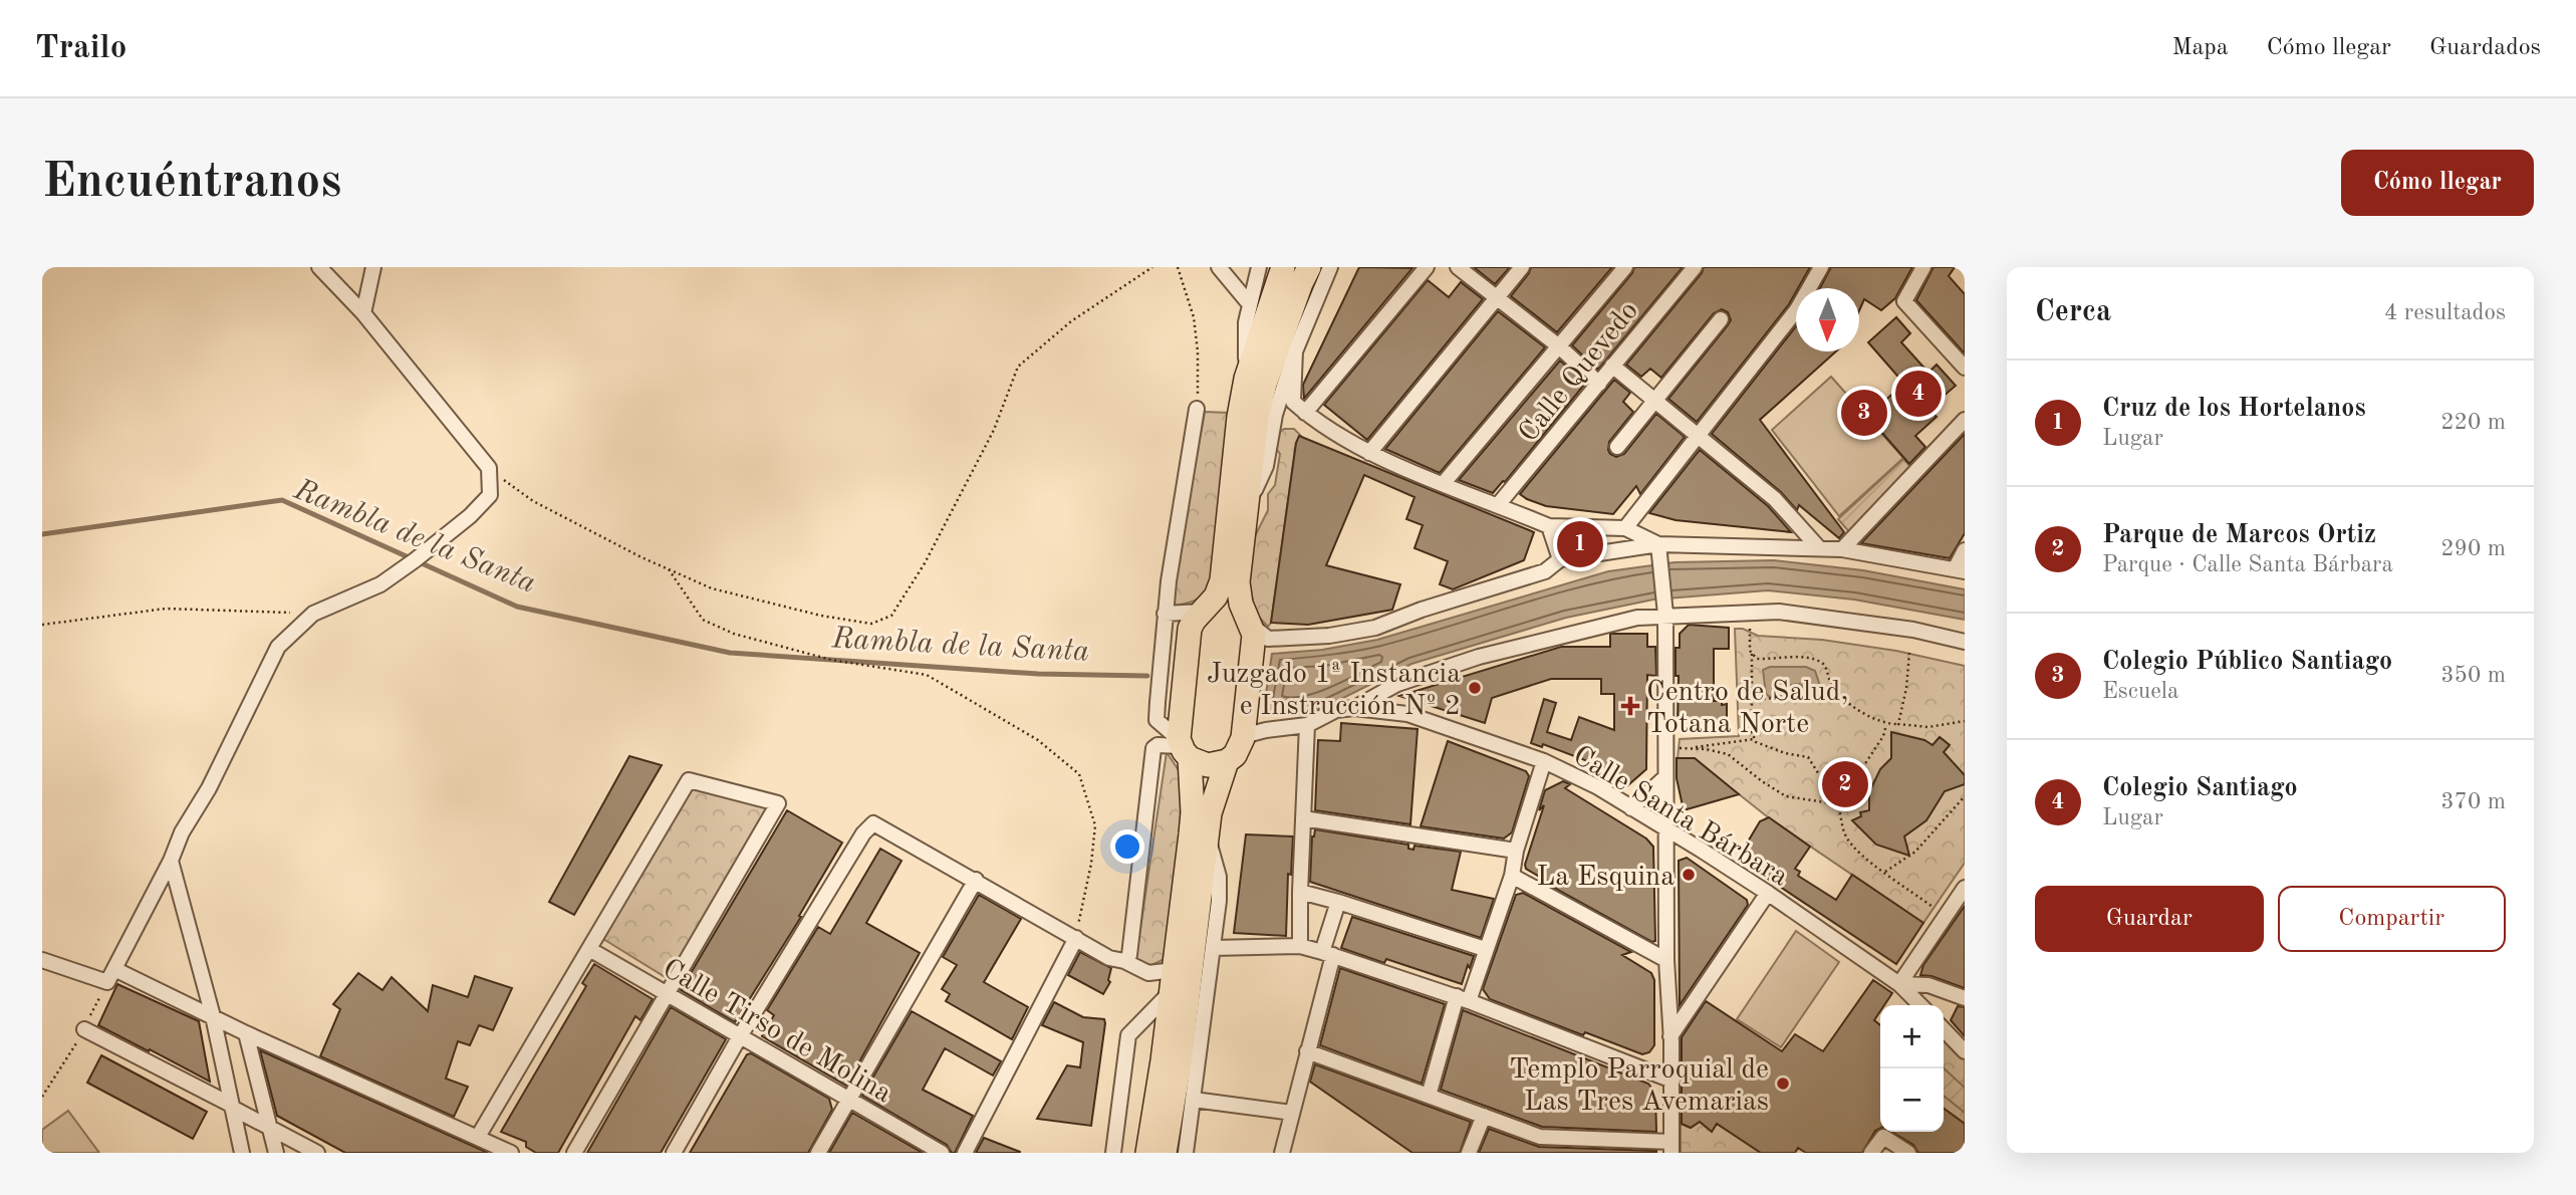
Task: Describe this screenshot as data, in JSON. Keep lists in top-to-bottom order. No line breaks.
{"streets":{"street":["Calle Quevedo","Calle Santa Bárbara","Calle Tirso de Molina"]},"water":["Rambla de la Santa"],"places":{"other":["Juzgado 1ª Instancia e Instrucción Nº 2","La Esquina","Templo Parroquial de Las Tres Avemarias"],"health":["Centro de Salud, Totana Norte"]},"north":"bottom","page":{"header":"Trailo","nav":["Mapa","Cómo llegar","Guardados"],"buttons":["Cómo llegar",["Guardar","Compartir"]],"title":"Encuéntranos","heading":["Cerca","4 resultados"],"list":[{"mark":"1","name":"Cruz de los Hortelanos","note":"Lugar","value":"220 m"},{"mark":"2","name":"Parque de Marcos Ortiz","note":"Parque · Calle Santa Bárbara","value":"290 m"},{"mark":"3","name":"Colegio Público Santiago","note":"Escuela","value":"350 m"},{"mark":"4","name":"Colegio Santiago","note":"Lugar","value":"370 m"}],"pins":["4","3","1","2"],"map_buttons":["+","−"]}}
